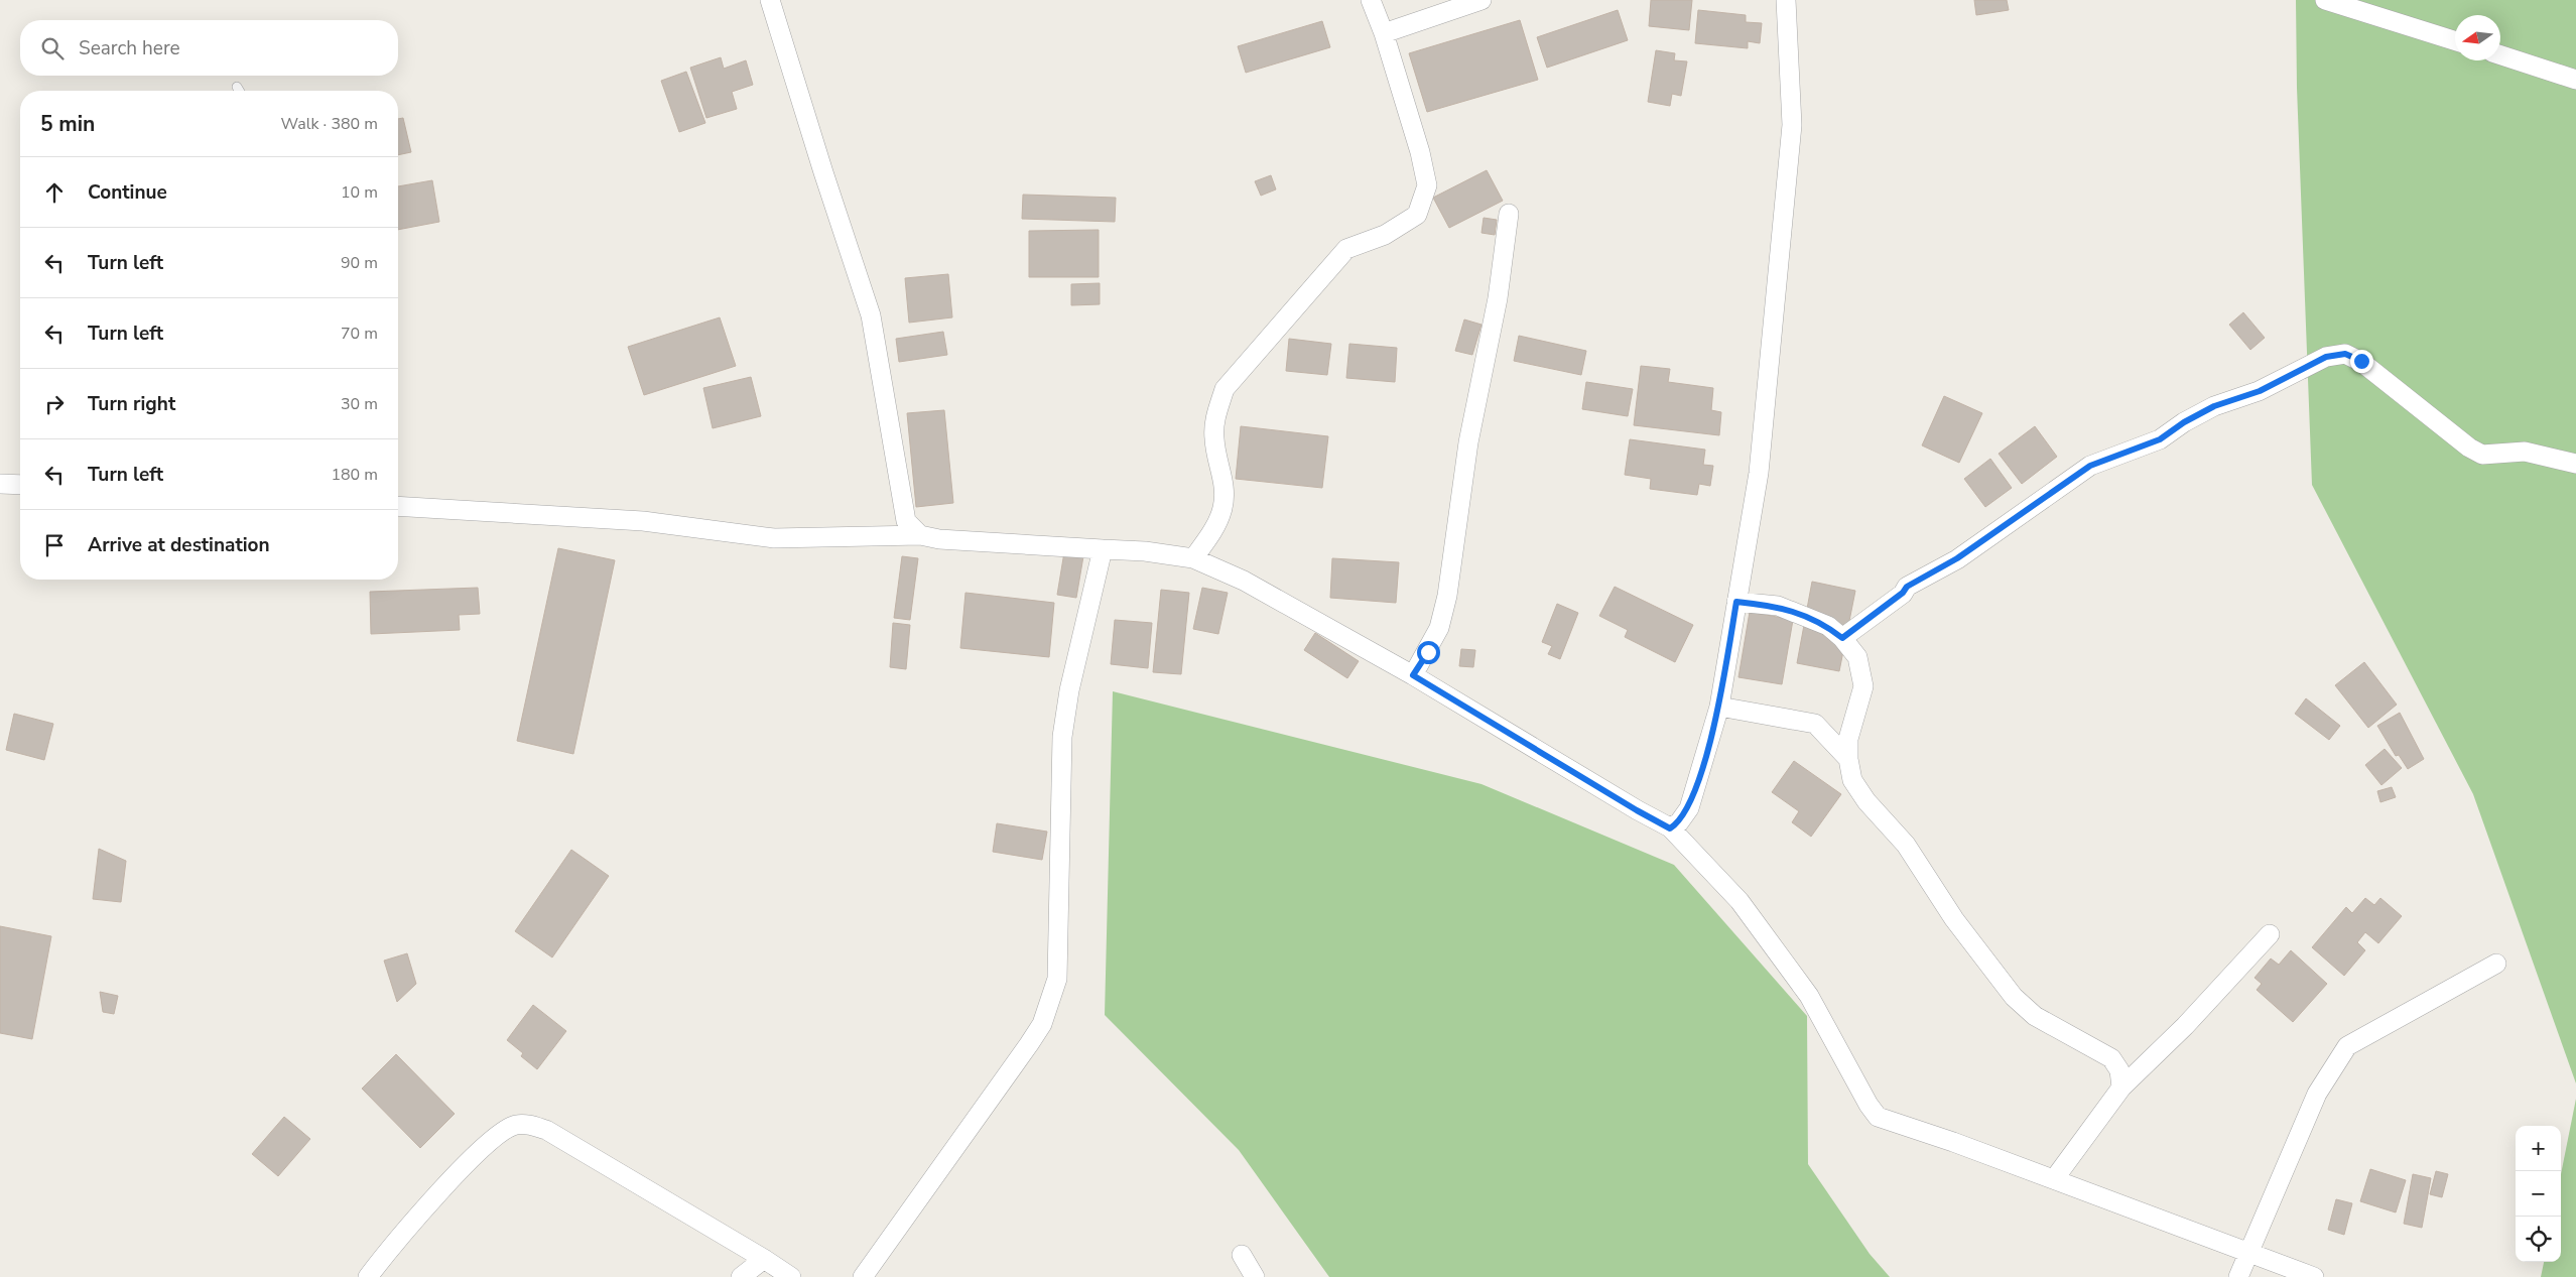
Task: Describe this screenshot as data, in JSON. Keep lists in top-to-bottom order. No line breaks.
{"north":"left","page":{"search":"Search here","heading":["5 min","Walk · 380 m"],"list":[["Continue","10 m"],["Turn left","90 m"],["Turn left","70 m"],["Turn right","30 m"],["Turn left","180 m"],"Arrive at destination"],"map_buttons":["+","−"]}}
